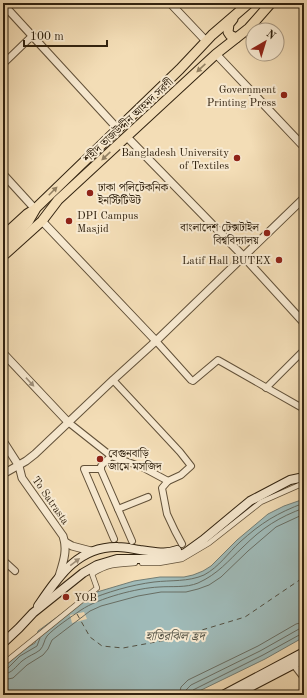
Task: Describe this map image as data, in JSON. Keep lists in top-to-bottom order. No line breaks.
{"streets":{"main road":["শহীদ তাজউদ্দীন আহমদ সরণী"],"street":["To Satrasta"]},"water":["হাতিরঝিল হ্রদ"],"places":["Government Printing Press","Bangladesh University of Textiles","ঢাকা পলিটেকনিক ইনস্টিটিউট","DPI Campus Masjid","বাংলাদেশ টেক্সটাইল বিশ্ববিদ্যালয়","Latif Hall BUTEX","বেগুনবাড়ি জামে মসজিদ","YOB"],"scale_bar":"100 m","north":"top right"}
